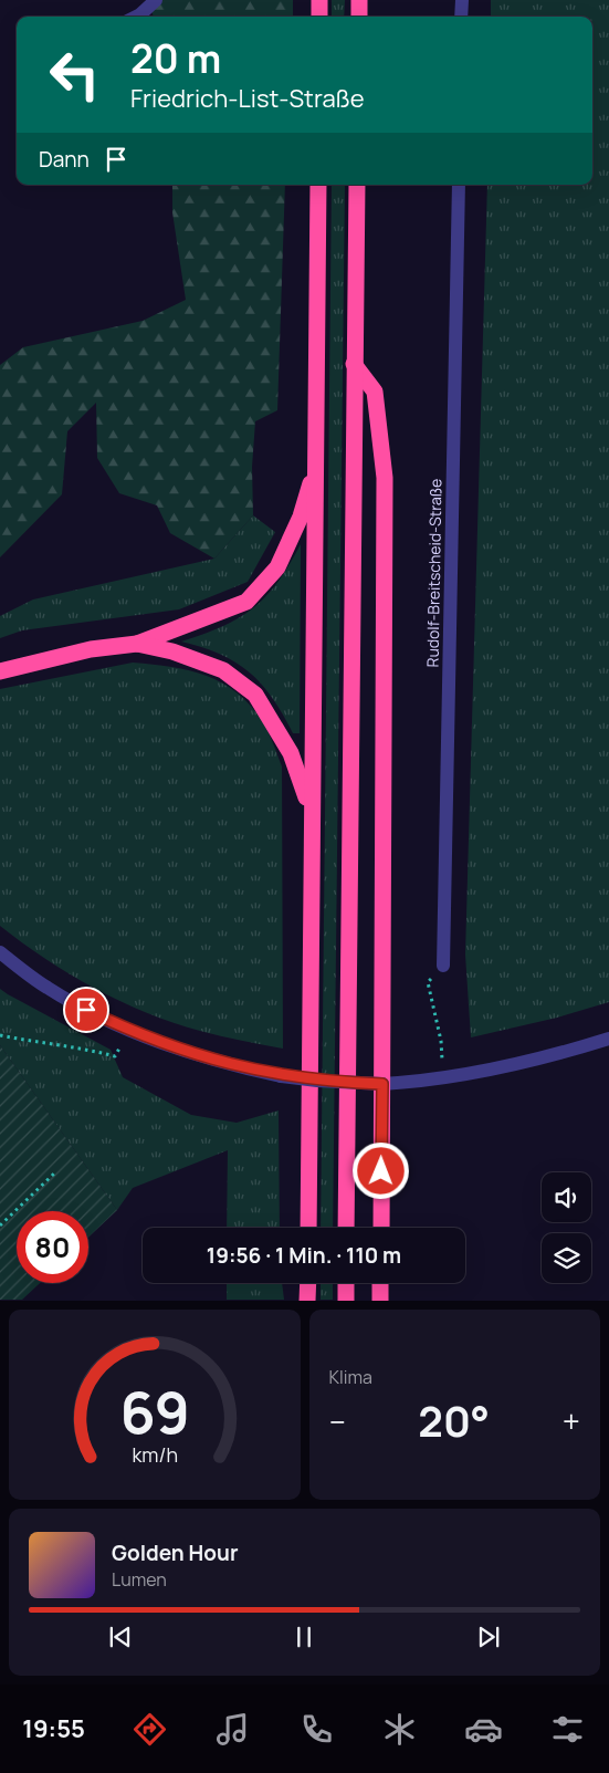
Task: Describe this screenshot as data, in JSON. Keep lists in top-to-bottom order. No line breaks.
{"streets":{"street":["Rudolf-Breitscheid-Straße"]},"page":{"turn":["20 m","Friedrich-List-Straße"],"then":"Dann","limit":"80","trip":"19:56 · 1 Min. · 110 m","tile":"Klima","heat":["−","20°","+"],"song":["Golden Hour","Lumen"],"tabs":"19:55","gauge":["69","km/h"]}}
